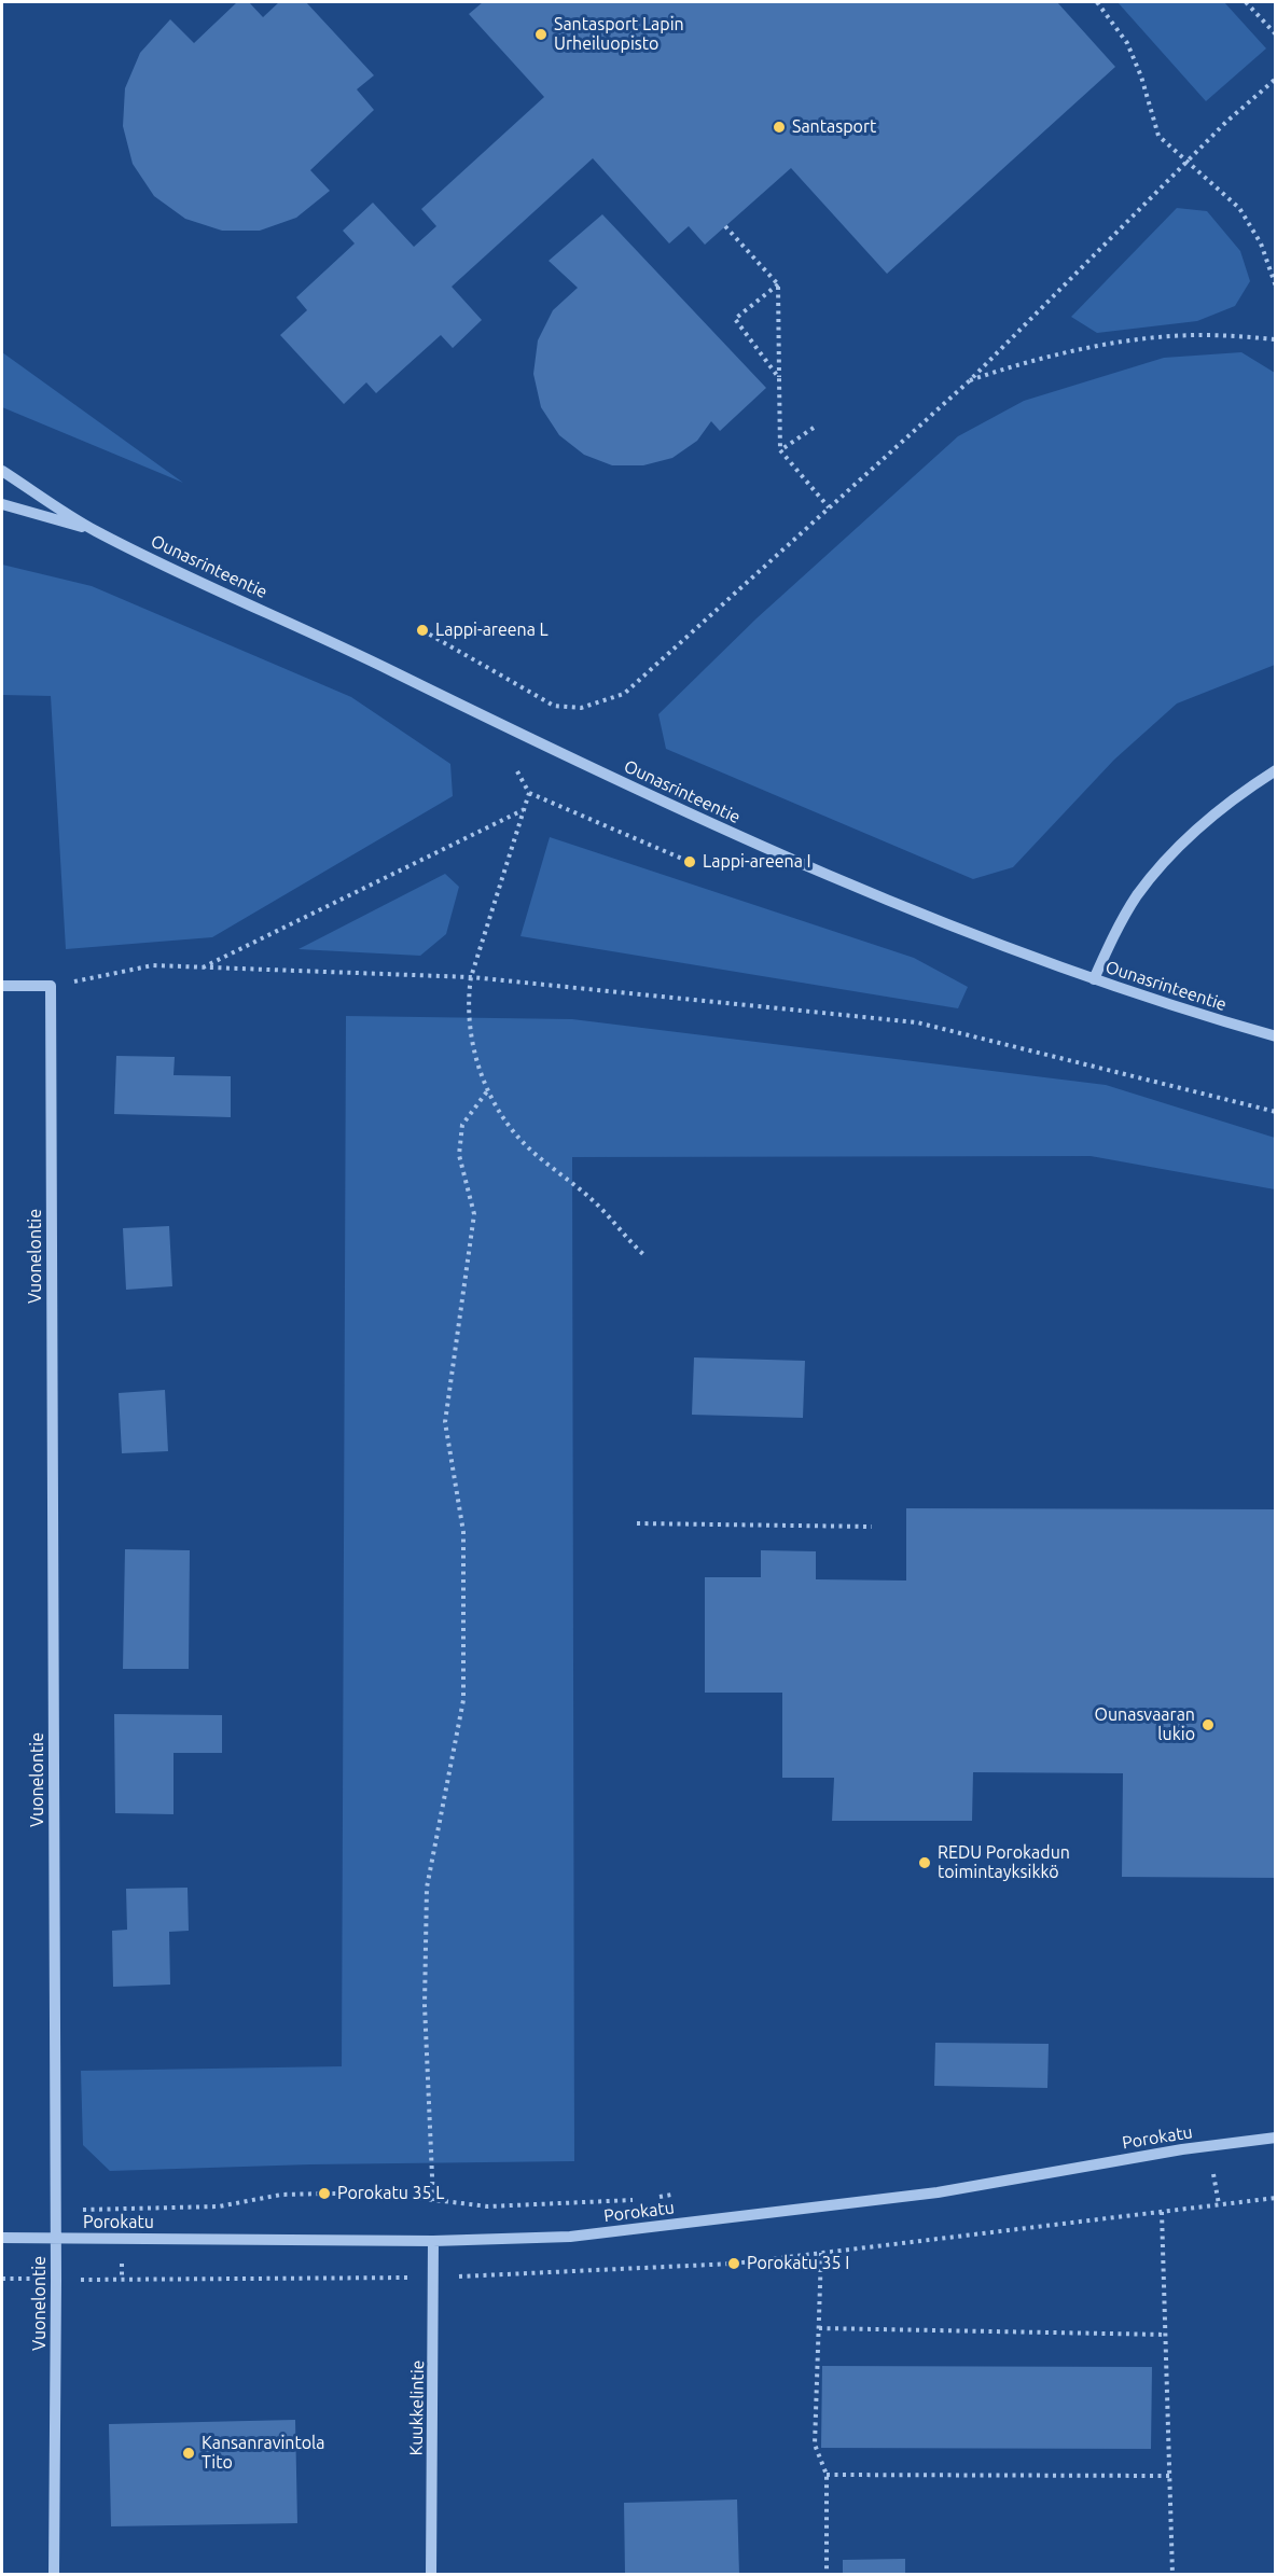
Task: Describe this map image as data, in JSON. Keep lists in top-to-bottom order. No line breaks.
{"streets":{"street":["Ounasrinteentie","Vuonelontie","Porokatu","Kuukkelintie"]},"crossings":[["Vuonelontie","Porokatu"],["Porokatu","Kuukkelintie"]],"places":["Santasport Lapin Urheiluopisto","Santasport","Lappi-areena L","Lappi-areena I","Ounasvaaran lukio","REDU Porokadun toimintayksikkö","Porokatu 35 L","Porokatu 35 I","Kansanravintola Tito"]}
